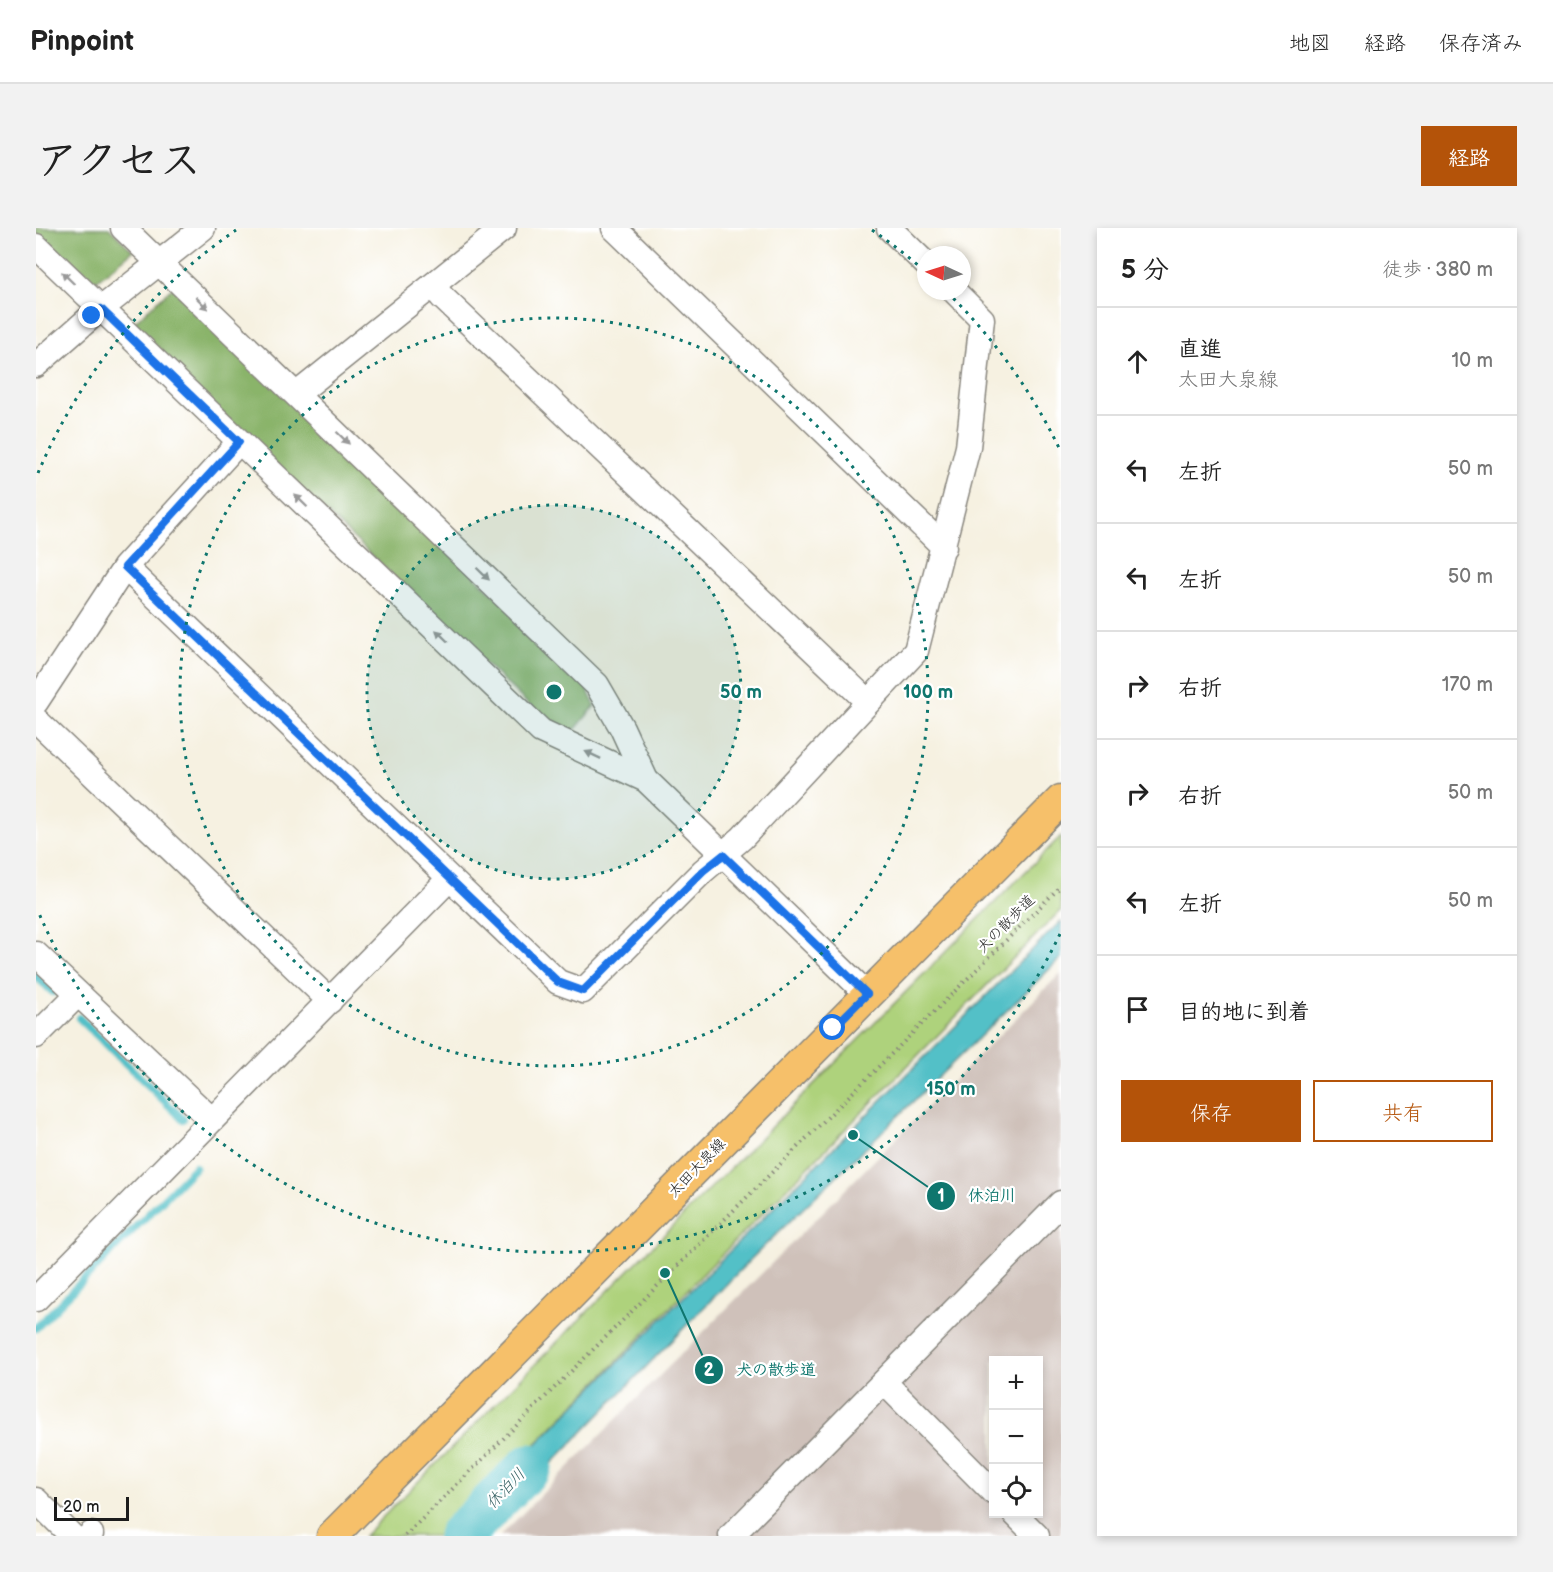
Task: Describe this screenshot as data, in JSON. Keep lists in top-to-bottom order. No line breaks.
{"streets":{"main road":["太田大泉線"],"path":["犬の散歩道"]},"water":["休泊川"],"places":["休泊川","犬の散歩道"],"scale_bar":"20 m","north":"left","page":{"header":"Pinpoint","nav":["地図","経路","保存済み"],"title":"アクセス","buttons":["経路",["保存","共有"]],"heading":["5 分","徒歩 · 380 m"],"list":[["直進","太田大泉線","10 m"],["左折","50 m"],["左折","50 m"],["右折","170 m"],["右折","50 m"],["左折","50 m"],"目的地に到着"],"map_buttons":["+","−"],"scale":"20 m"},"rings":["50 m","100 m","150 m"]}
